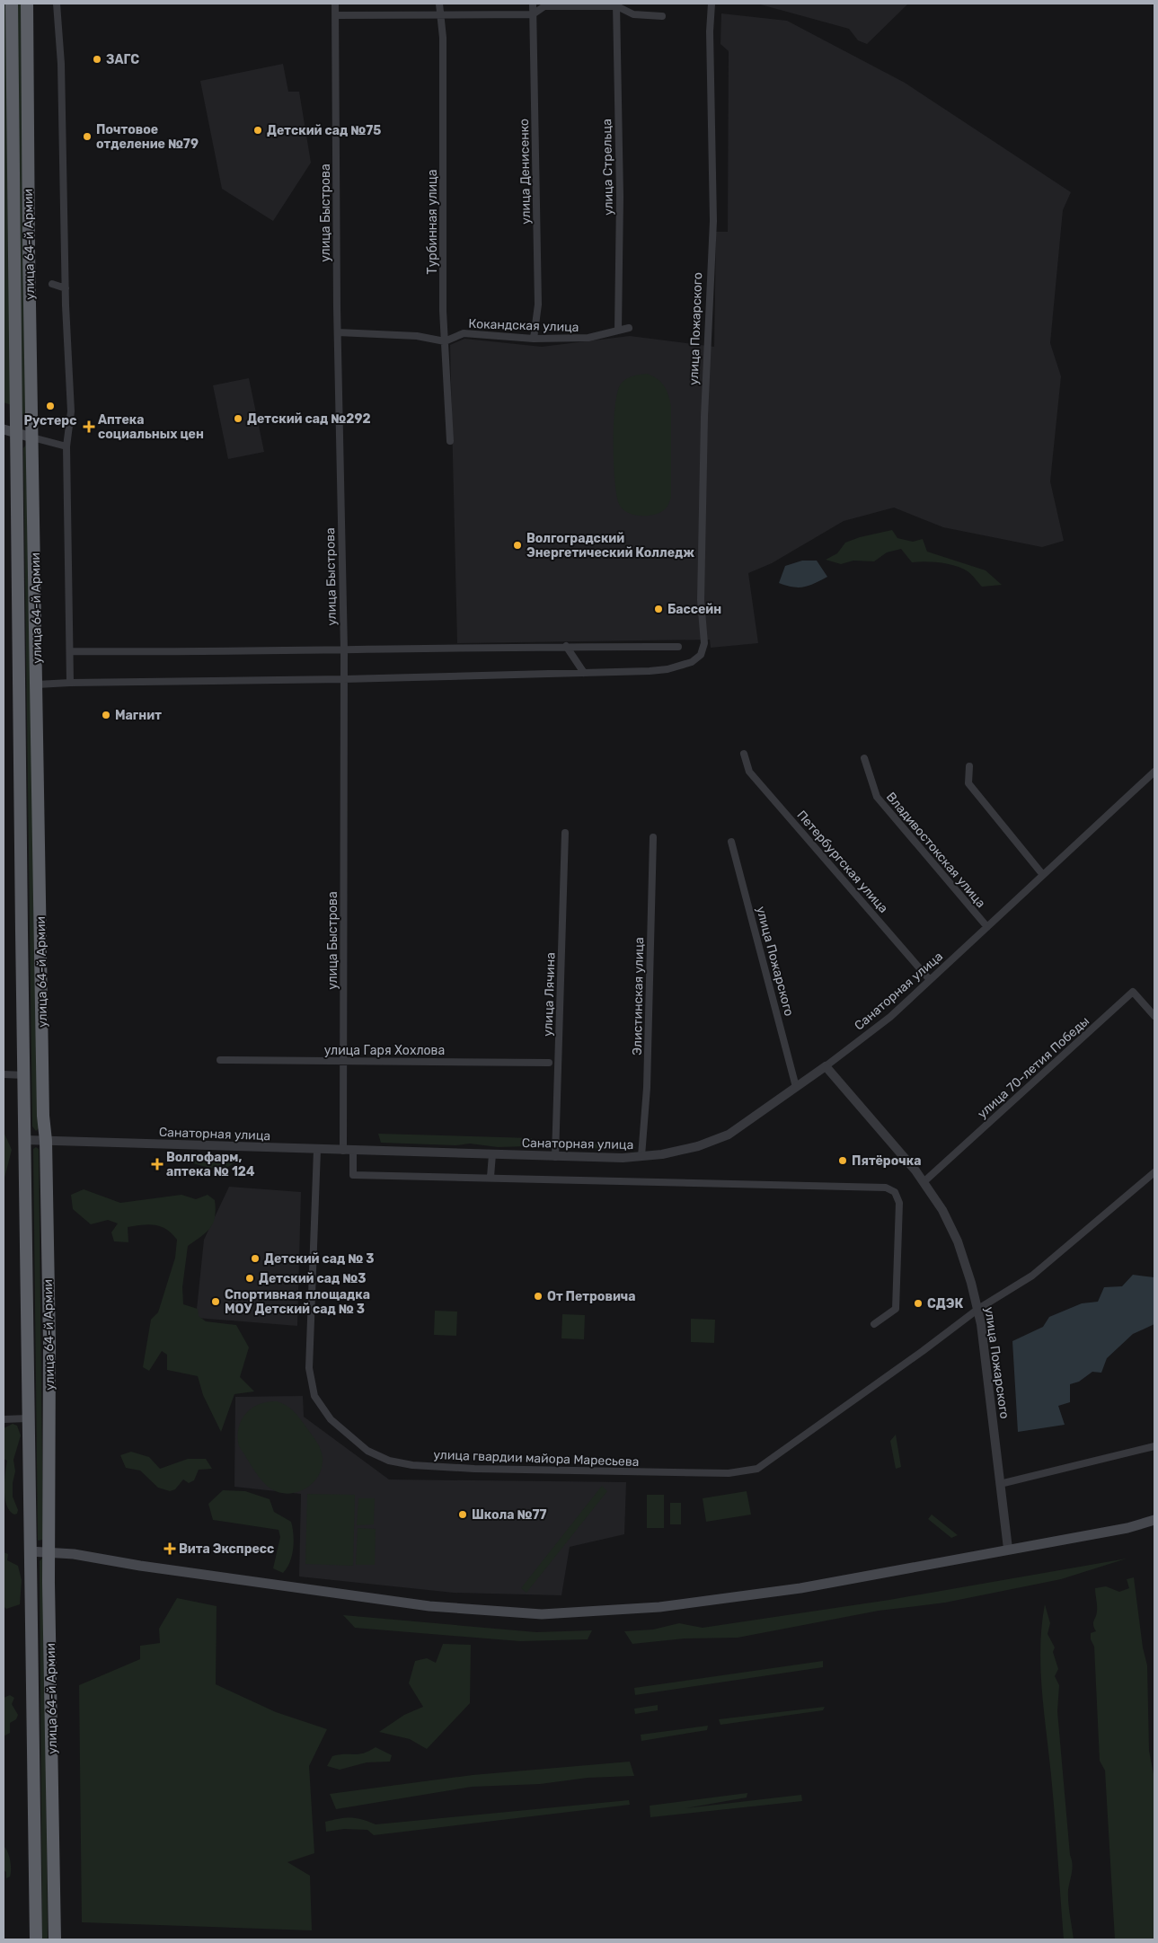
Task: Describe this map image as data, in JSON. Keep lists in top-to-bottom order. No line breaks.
{"streets":{"highway":["улица 64-й Армии"],"street":["улица Стрельца","улица Денисенко","улица Быстрова","Турбинная улица","Кокандская улица","улица Пожарского","Владивостокская улица","Петербургская улица","Санаторная улица","улица Лячина","Элистинская улица","улица Гаря Хохлова","улица 70-летия Победы","улица гвардии майора Маресьева"]},"crossings":[["улица Стрельца","Кокандская улица"],["улица Денисенко","Кокандская улица"],["улица Быстрова","Санаторная улица"],["улица Быстрова","улица Гаря Хохлова"],["Турбинная улица","Кокандская улица"],["улица 64-й Армии","Санаторная улица"],["улица Пожарского","Санаторная улица"],["улица Пожарского","улица 70-летия Победы"],["улица Пожарского","улица гвардии майора Маресьева"],["Владивостокская улица","Санаторная улица"],["Петербургская улица","Санаторная улица"],["Санаторная улица","улица Лячина"],["Санаторная улица","Элистинская улица"],["Санаторная улица","улица гвардии майора Маресьева"]],"places":{"other":["ЗАГС","Детский сад №75","Почтовое отделение №79","Рустерс","Детский сад №292","Волгоградский Энергетический Колледж","Бассейн","Магнит","Пятёрочка","Детский сад № 3","Детский сад №3","От Петровича","Спортивная площадка МОУ Детский сад № 3","СДЭК","Школа №77"],"health":["Аптека социальных цен","Волгофарм, аптека № 124","Вита Экспресс"]}}
